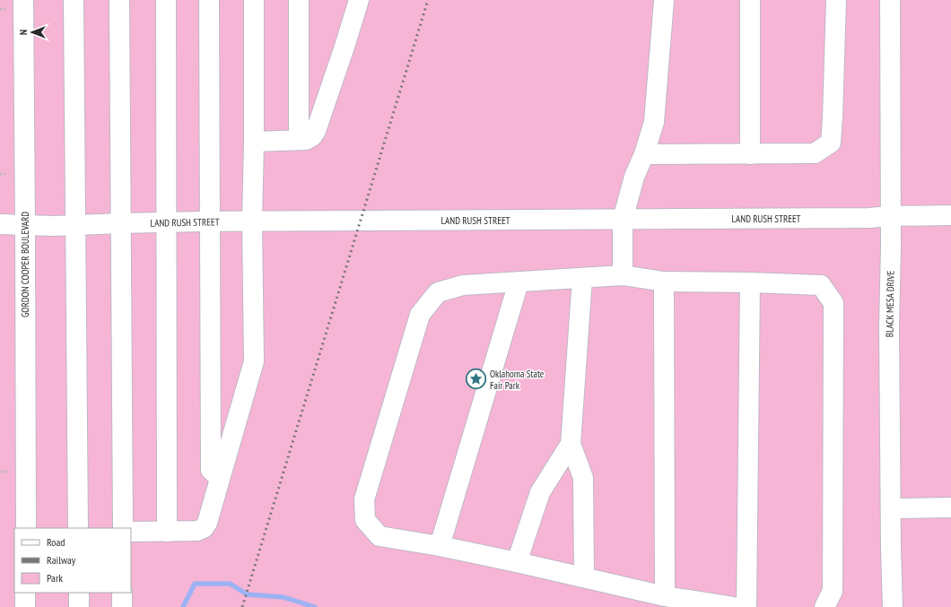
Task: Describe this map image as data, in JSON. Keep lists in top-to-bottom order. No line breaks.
{"streets":{"street":["LAND RUSH STREET","GORDON COOPER BOULEVARD","BLACK MESA DRIVE"]},"crossings":[["LAND RUSH STREET","GORDON COOPER BOULEVARD"],["LAND RUSH STREET","BLACK MESA DRIVE"]],"places":{"place":["Oklahoma State Fair Park"]},"legend":["Road","Railway","Park"],"north":"left"}
